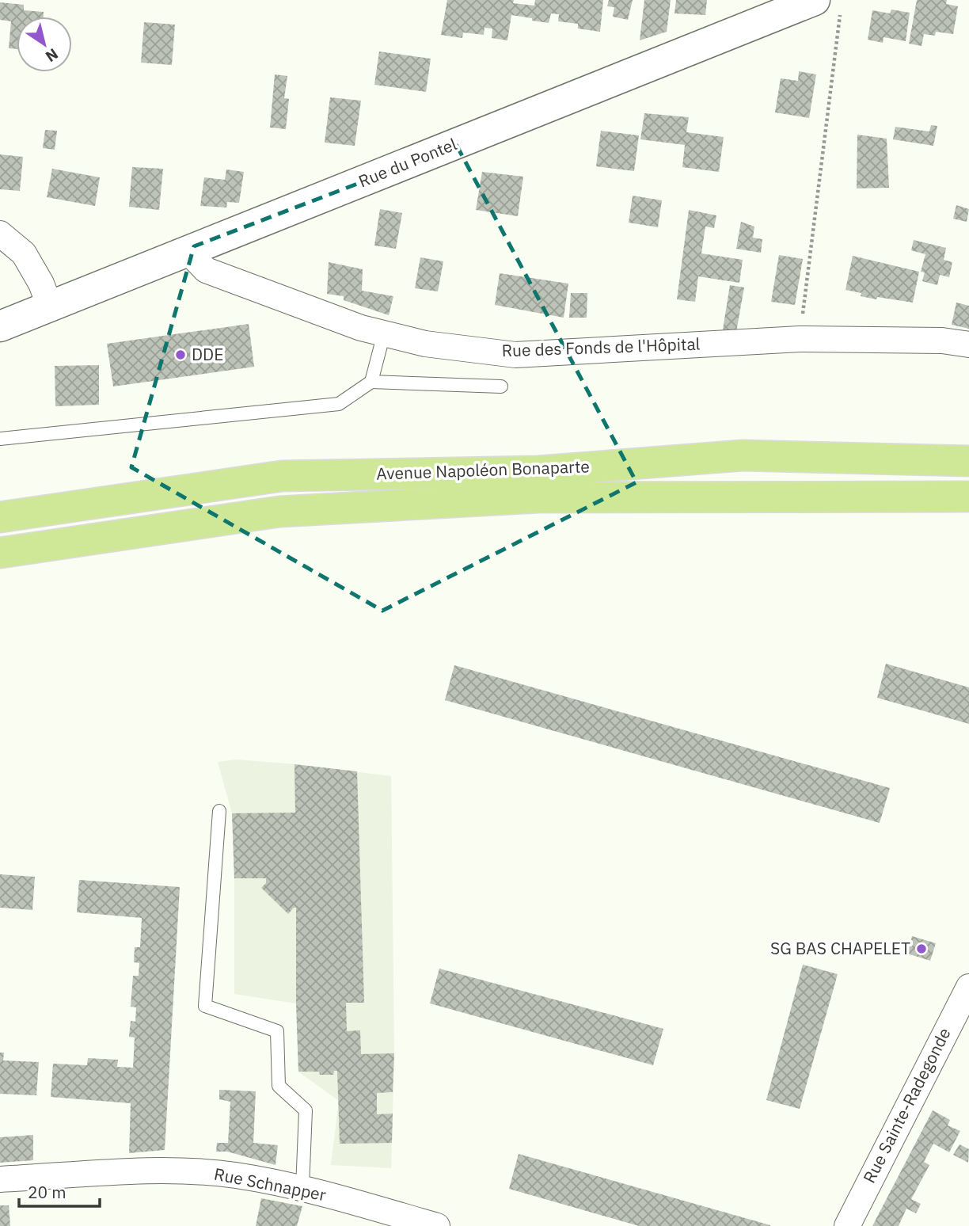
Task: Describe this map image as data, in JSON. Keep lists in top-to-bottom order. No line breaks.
{"streets":{"main road":["Rue du Pontel","Avenue Napoléon Bonaparte"],"street":["Rue des Fonds de l'Hôpital","Rue Sainte-Radegonde","Rue Schnapper"]},"crossings":[["Rue du Pontel","Rue des Fonds de l'Hôpital"]],"places":["DDE","SG BAS CHAPELET"],"scale_bar":"20 m","north":"bottom right"}
